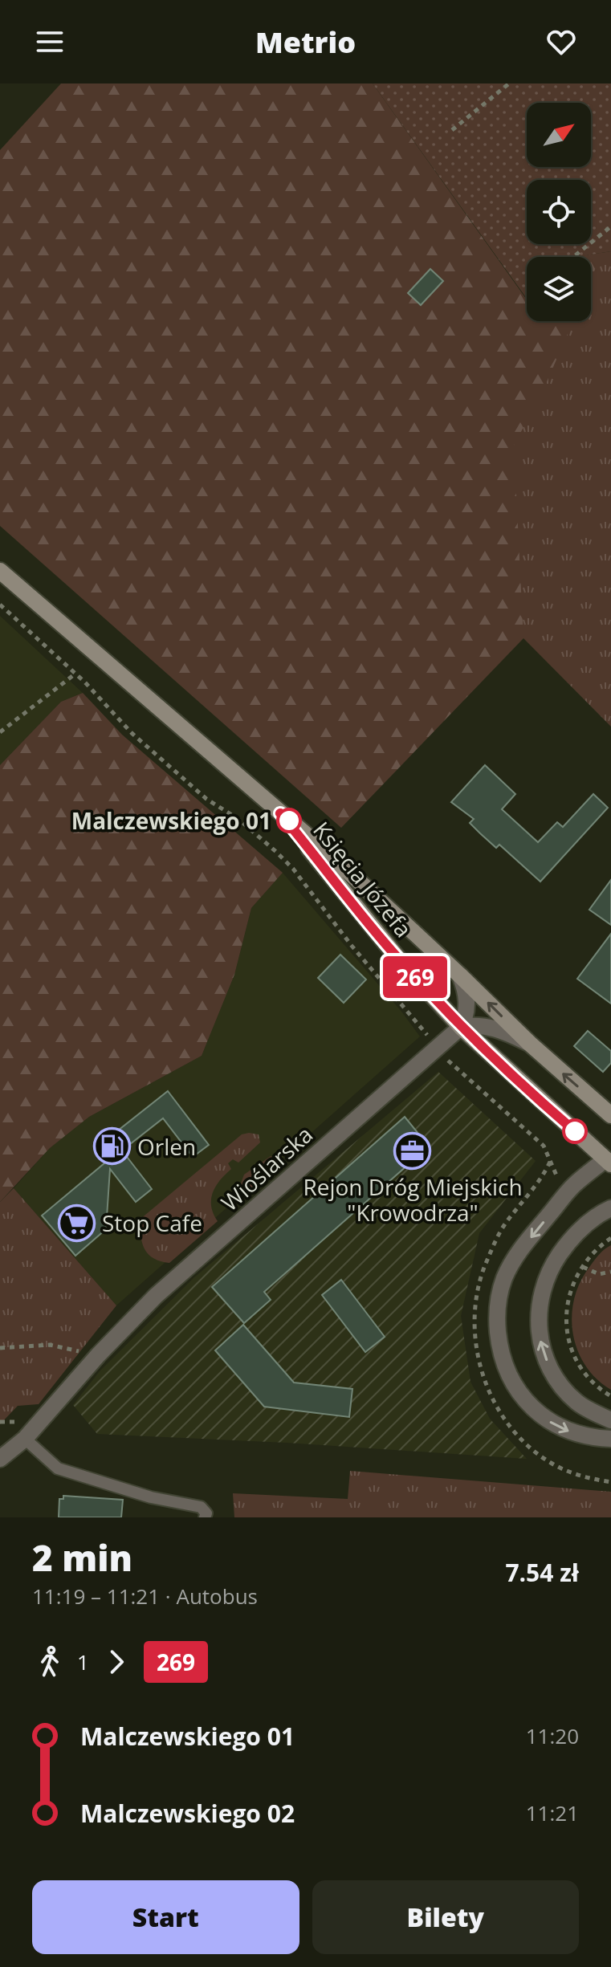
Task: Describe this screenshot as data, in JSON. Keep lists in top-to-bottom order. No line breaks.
{"streets":{"main road":["Księcia Józefa"],"street":["Wioślarska"]},"crossings":[["Księcia Józefa","Wioślarska"]],"places":{"other":["Malczewskiego 01"],"fuel station":["Orlen"],"office":["Rejon Dróg Miejskich \"Krowodrza\""],"supermarket":["Stop Cafe"]},"lines":["bus line 269"],"north":"top right","page":{"header":"Metrio","on_map":"269","heading":["2 min","11:19 – 11:21 · Autobus","7.54 zł"],"legs":["1","269"],"list":[{"name":"Malczewskiego 01","value":"11:20"},{"name":"Malczewskiego 02","value":"11:21"}],"buttons":["Start","Bilety"]}}
